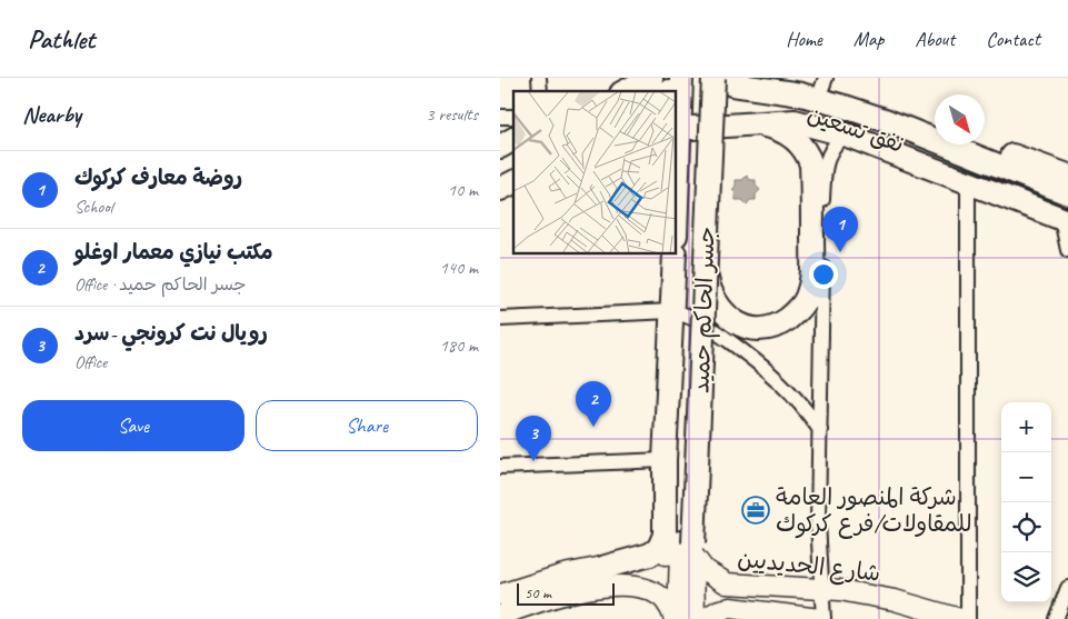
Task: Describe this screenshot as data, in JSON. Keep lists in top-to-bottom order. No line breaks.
{"streets":{"main road":["نفق تسعين","جسر الحاكم حميد"],"street":["شارع الحديديين"]},"crossings":[["نفق تسعين","جسر الحاكم حميد"],["جسر الحاكم حميد","شارع الحديديين"]],"places":{"office":["شركة المنصور العامة للمقاولات/فرع كركوك"]},"scale_bar":"50 m","north":"bottom right","page":{"header":"Pathlet","nav":["Home","Map","About","Contact"],"heading":["Nearby","3 results"],"list":[{"mark":"1","name":"روضة معارف كركوك","note":"School","value":"10 m"},{"mark":"2","name":"مكتب نيازي معمار اوغلو","note":"Office · جسر الحاكم حميد","value":"140 m"},{"mark":"3","name":"رويال نت كرونجي -سرد","note":"Office","value":"180 m"}],"pins":["1","2","3"],"buttons":["Save","Share"],"map_buttons":["+","−"],"scale":"50 m"}}
